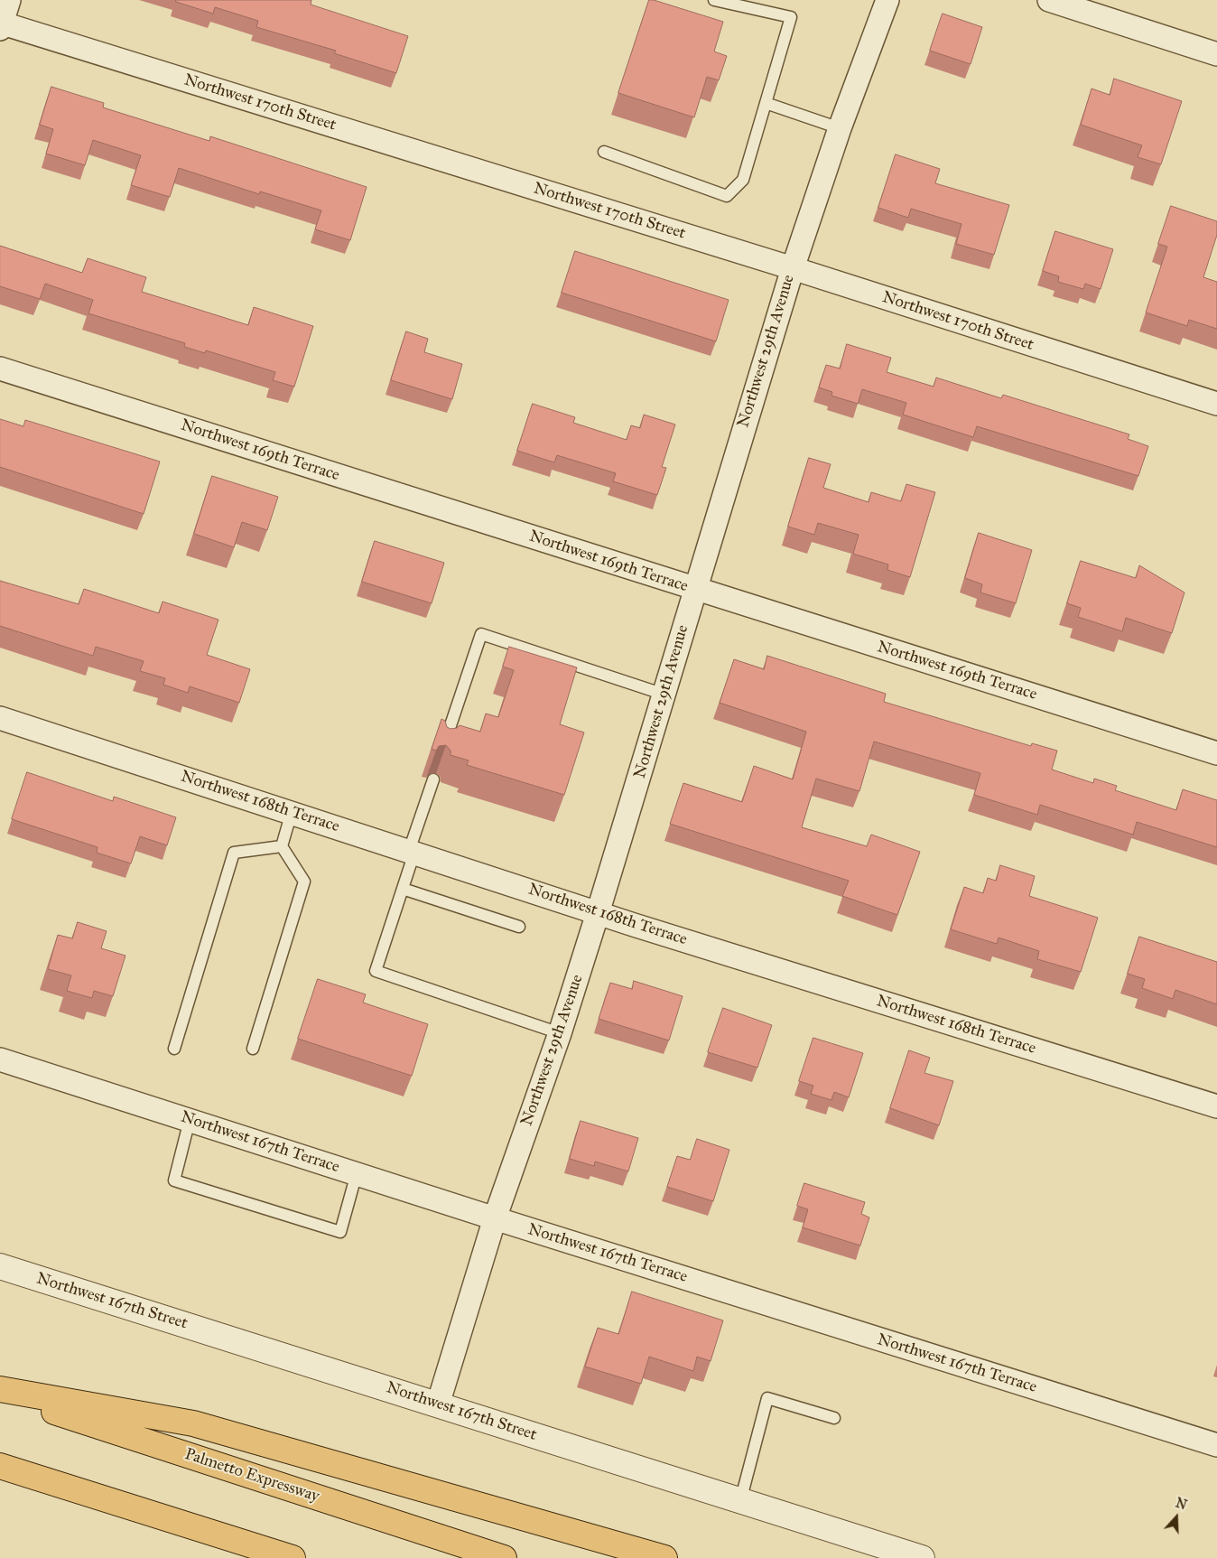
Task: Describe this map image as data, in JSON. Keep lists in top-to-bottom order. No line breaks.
{"streets":{"highway":["Palmetto Expressway"],"street":["Northwest 170th Street","Northwest 29th Avenue","Northwest 169th Terrace","Northwest 168th Terrace","Northwest 167th Terrace","Northwest 167th Street"]},"crossings":[["Northwest 170th Street","Northwest 29th Avenue"],["Northwest 29th Avenue","Northwest 169th Terrace"],["Northwest 29th Avenue","Northwest 168th Terrace"],["Northwest 29th Avenue","Northwest 167th Terrace"],["Northwest 29th Avenue","Northwest 167th Street"]],"north":"top"}
